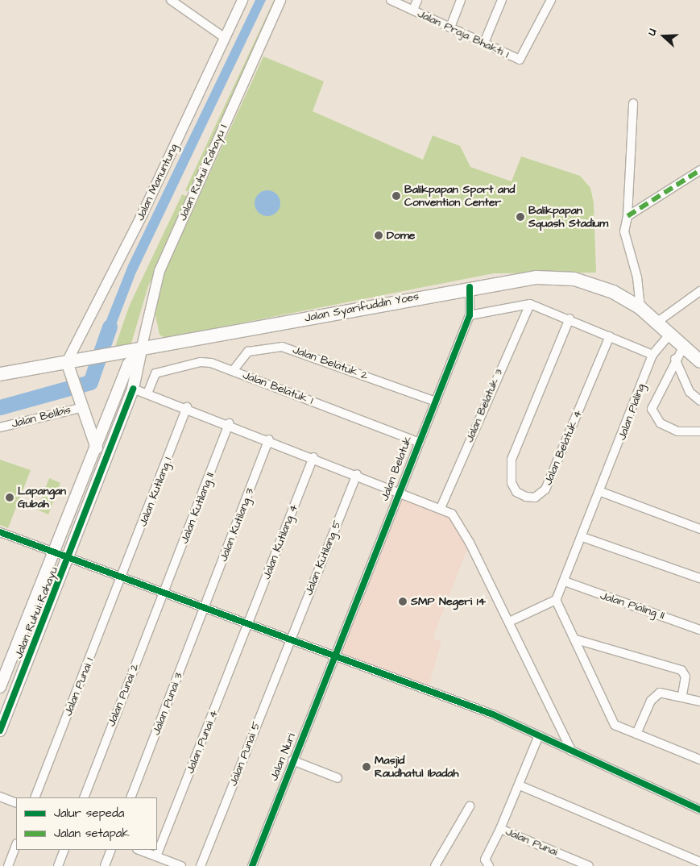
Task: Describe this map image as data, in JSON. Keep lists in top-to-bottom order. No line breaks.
{"streets":{"highway":["Jalan Syarifuddin Yoes"],"main road":["Jalan Ruhui Rahayu"],"street":["Jalan Praja Bhakti 1","Jalan Ruhui Rahayu I","Jalan Manuntung","Jalan Belatuk 2","Jalan Belatuk 1","Jalan Belatuk 3","Jalan Pialing","Jalan Belibis","Jalan Belatuk 4","Jalan Belatuk","Jalan Kutilang 1","Jalan Kutilang II","Jalan Kutilang 3","Jalan Kutilang 4","Jalan Kutilang 5","Jalan Pialing II","Jalan Punai 1","Jalan Punai 2","Jalan Punai 3","Jalan Punai 4","Jalan Punai 5","Jalan Nuri","Jalan Punai"]},"crossings":[["Jalan Ruhui Rahayu I","Jalan Syarifuddin Yoes"],["Jalan Ruhui Rahayu I","Jalan Ruhui Rahayu"],["Jalan Manuntung","Jalan Syarifuddin Yoes"],["Jalan Syarifuddin Yoes","Jalan Belatuk"],["Jalan Syarifuddin Yoes","Jalan Ruhui Rahayu"],["Jalan Belatuk 2","Jalan Belatuk 1"],["Jalan Belatuk 2","Jalan Belatuk"],["Jalan Belatuk 1","Jalan Belatuk"],["Jalan Pialing","Jalan Pialing II"],["Jalan Belatuk","Jalan Nuri"],["Jalan Kutilang 1","Jalan Punai 1"],["Jalan Kutilang II","Jalan Punai 2"],["Jalan Kutilang 3","Jalan Punai 3"],["Jalan Kutilang 4","Jalan Punai 4"],["Jalan Kutilang 5","Jalan Punai 5"]],"places":["Balikpapan Sport and Convention Center","Balikpapan Squash Stadium","Dome","Lapangan Gubah","SMP Negeri 14","Masjid Raudhatul Ibadah"],"legend":["Jalur sepeda","Jalan setapak"],"north":"left"}
